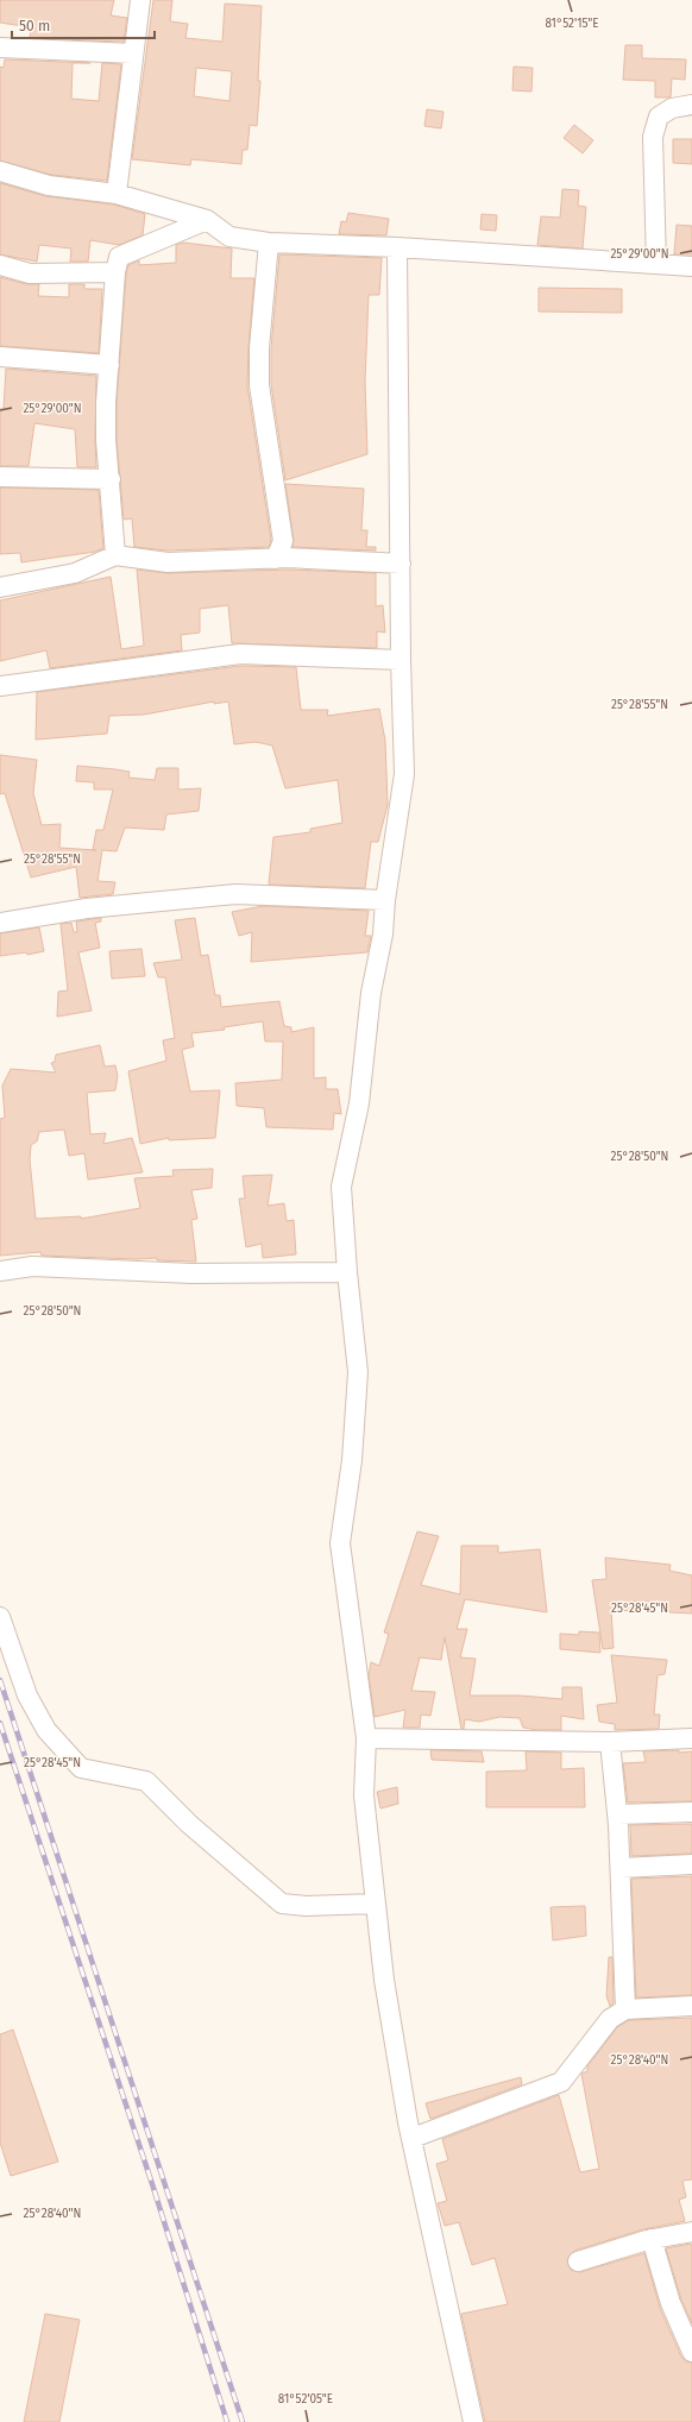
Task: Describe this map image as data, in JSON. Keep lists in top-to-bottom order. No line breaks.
{"scale_bar":"50 m","coordinates":["81°52'15\"E","25°29'00\"N","25°28'55\"N","25°28'50\"N","25°28'45\"N","25°28'40\"N","81°52'05\"E"]}
